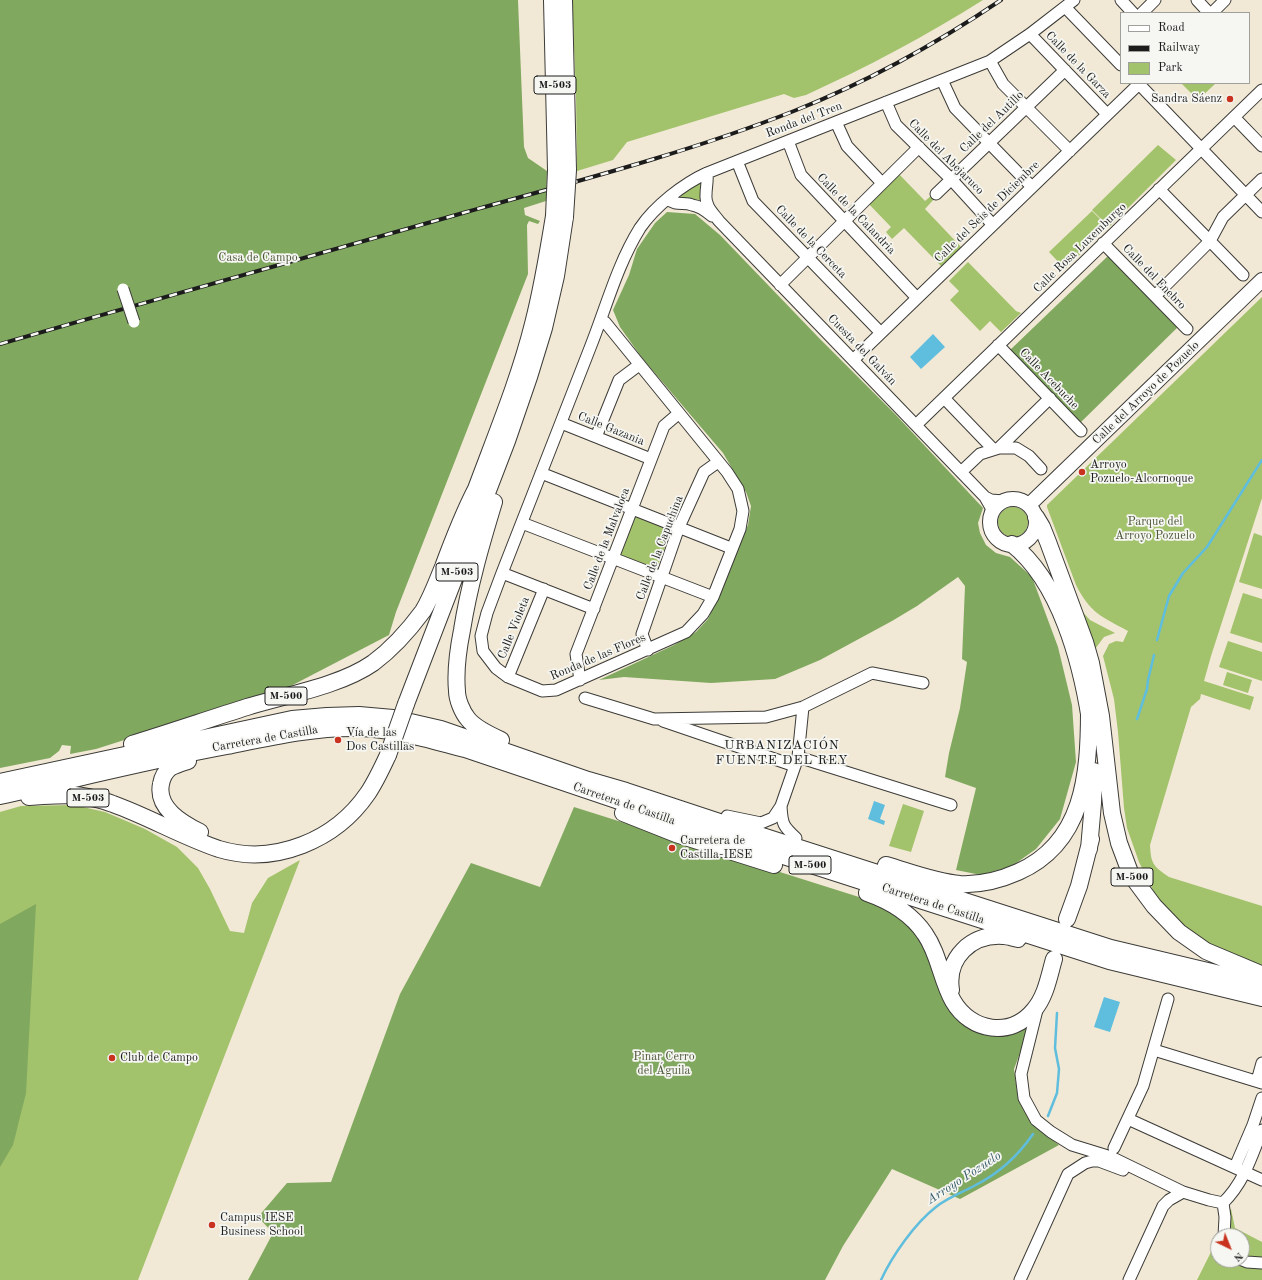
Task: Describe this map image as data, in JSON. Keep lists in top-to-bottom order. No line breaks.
{"streets":{"highway":["M-503","M-500","Carretera de Castilla"],"main road":["Calle del Arroyo de Pozuelo"],"street":["Calle de la Garza","Ronda del Tren","Calle del Autillo","Calle del Abejaruco","Calle del Seis de Diciembre","Calle de la Calandria","Calle de la Cerceta","Calle Rosa Luxemburgo","Calle del Enebro","Cuesta del Galván","Calle Acebuche","Calle Gazania","Calle de la Malvaloca","Calle de la Capuchina","Calle Violeta","Ronda de las Flores"]},"crossings":[["Calle de la Garza","Ronda del Tren"],["Calle de la Garza","Calle del Autillo"],["Calle de la Garza","Calle del Seis de Diciembre"],["M-503","M-500"],["Ronda del Tren","Calle del Abejaruco"],["Ronda del Tren","Calle de la Calandria"],["Ronda del Tren","Calle de la Cerceta"],["Ronda del Tren","Cuesta del Galván"],["Ronda del Tren","Ronda de las Flores"],["Calle del Autillo","Calle del Abejaruco"],["Calle del Abejaruco","Calle del Seis de Diciembre"],["Calle del Seis de Diciembre","Calle de la Calandria"],["Calle del Seis de Diciembre","Calle de la Cerceta"],["Calle del Seis de Diciembre","Cuesta del Galván"],["Calle Rosa Luxemburgo","Calle del Enebro"],["Calle Rosa Luxemburgo","Cuesta del Galván"],["Calle Rosa Luxemburgo","Calle Acebuche"],["Cuesta del Galván","Calle del Arroyo de Pozuelo"],["Calle Gazania","Calle de la Malvaloca"],["Calle Gazania","Ronda de las Flores"],["Calle de la Malvaloca","Ronda de las Flores"],["Calle de la Capuchina","Ronda de las Flores"],["Calle Violeta","Ronda de las Flores"],["M-500","Carretera de Castilla"]],"districts":["URBANIZACIÓN FUENTE DEL REY"],"water":["Arroyo Pozuelo"],"parks":["Casa de Campo","Parque del Arroyo Pozuelo","Pinar Cerro del Águila"],"places":["Sandra Sáenz","Arroyo Pozuelo-Alcornoque","Vía de las Dos Castillas","Carretera de Castilla-IESE","Club de Campo","Campus IESE Business School"],"legend":["Road","Railway","Park"],"north":"bottom right"}
